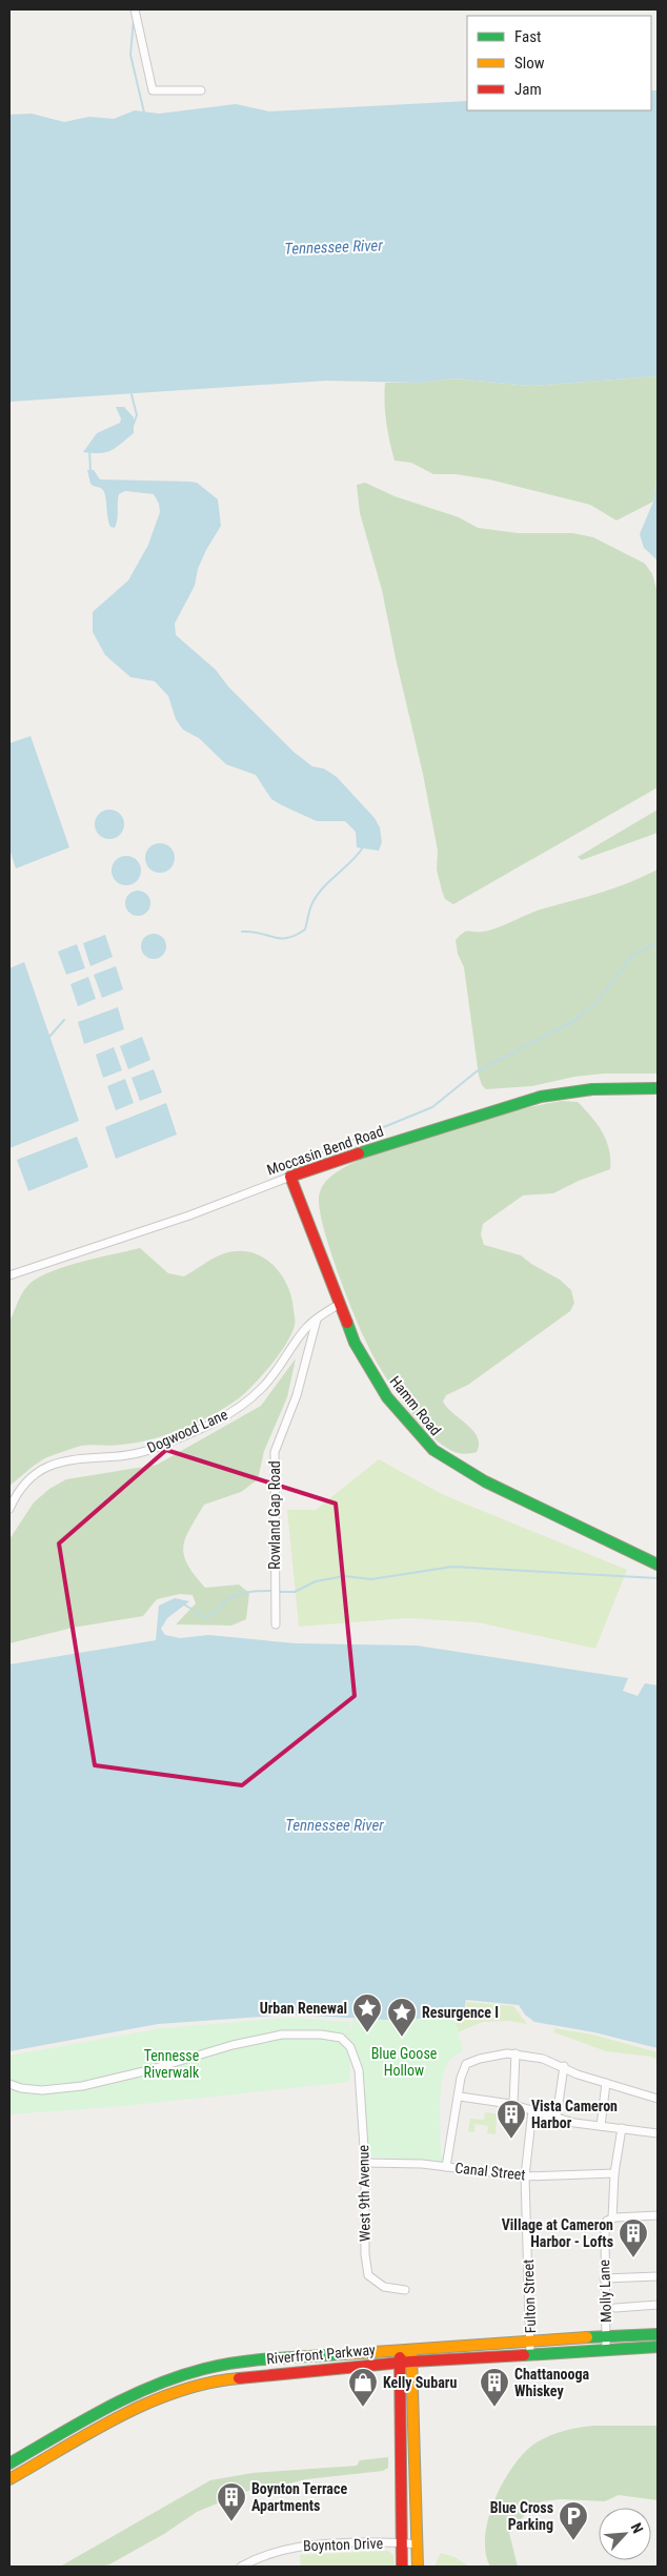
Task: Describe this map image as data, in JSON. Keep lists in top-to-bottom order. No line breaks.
{"streets":{"main road":["Moccasin Bend Road","Hamm Road","Riverfront Parkway"],"street":["Dogwood Lane","Rowland Gap Road","Canal Street","West 9th Avenue","Molly Lane","Fulton Street","Boynton Drive"]},"crossings":[["Moccasin Bend Road","Hamm Road"],["Hamm Road","Dogwood Lane"],["Dogwood Lane","Rowland Gap Road"],["Canal Street","West 9th Avenue"],["Canal Street","Fulton Street"],["Molly Lane","Riverfront Parkway"],["Fulton Street","Riverfront Parkway"]],"water":["Tennessee River"],"parks":["Blue Goose Hollow","Tennesse Riverwalk"],"places":{"place":["Urban Renewal","Resurgence I"],"building":["Vista Cameron Harbor","Village at Cameron Harbor - Lofts","Chattanooga Whiskey","Boynton Terrace Apartments"],"shop":["Kelly Subaru"],"parking":["Blue Cross Parking"]},"legend":["Fast","Slow","Jam"],"north":"top right"}
